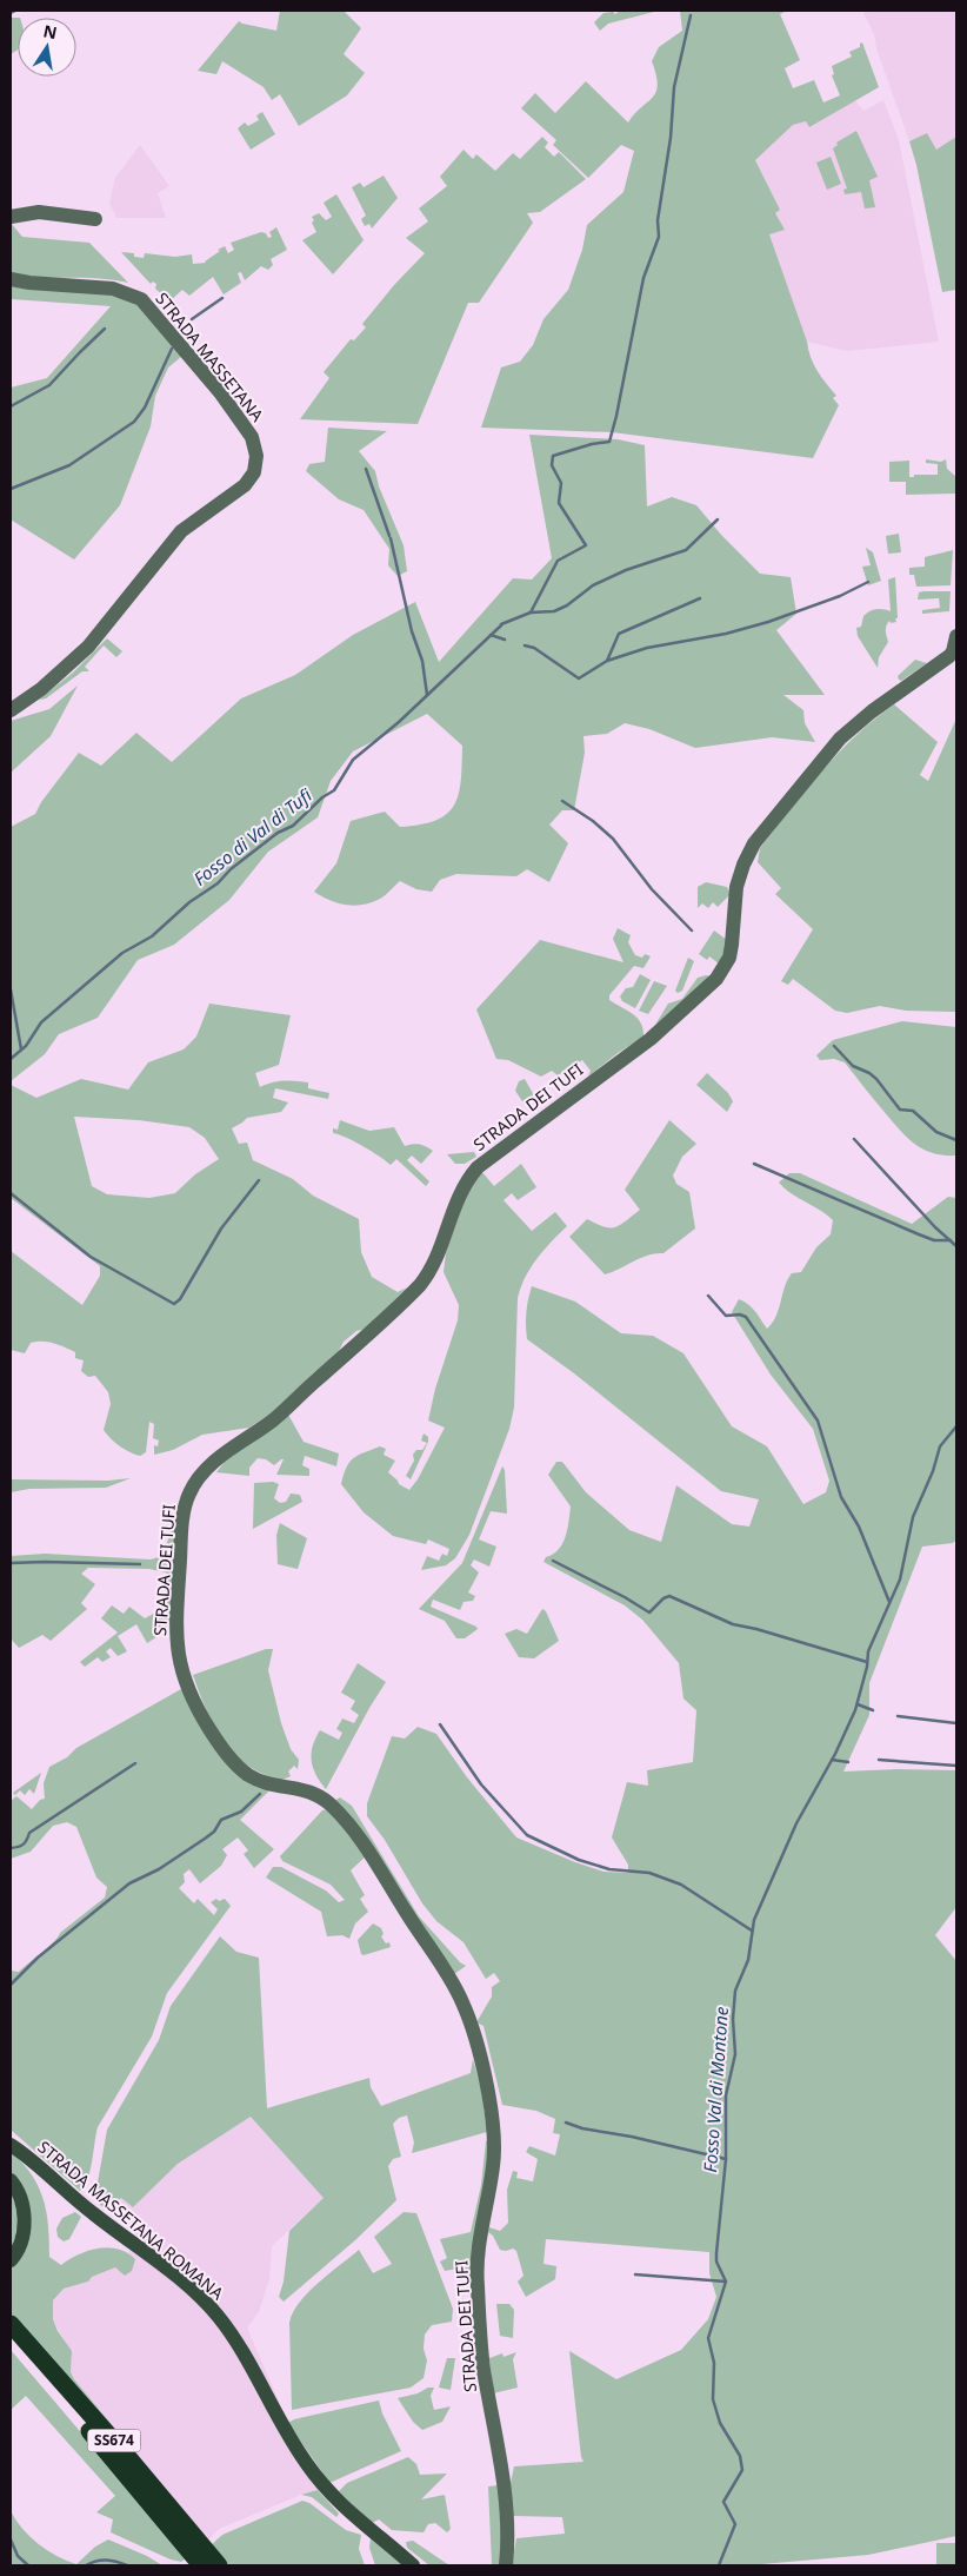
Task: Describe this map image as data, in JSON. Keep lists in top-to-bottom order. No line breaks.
{"streets":{"highway":["SS674"],"main road":["STRADA MASSETANA ROMANA"],"street":["STRADA MASSETANA","STRADA DEI TUFI"]},"water":["Fosso di Val di Tufi","Fosso Val di Montone"],"north":"top"}
